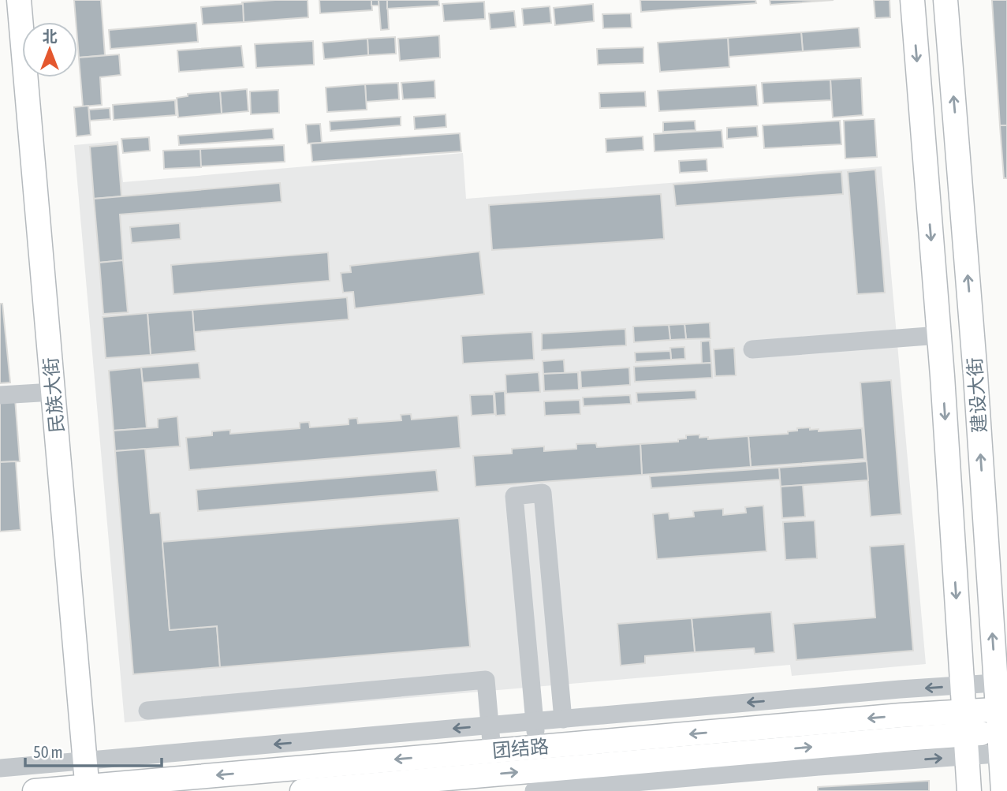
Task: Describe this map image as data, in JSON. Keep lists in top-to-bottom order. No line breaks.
{"streets":{"main road":["民族大街","建设大街","团结路"]},"crossings":[["民族大街","团结路"],["建设大街","团结路"]],"scale_bar":"50 m","north":"top"}
